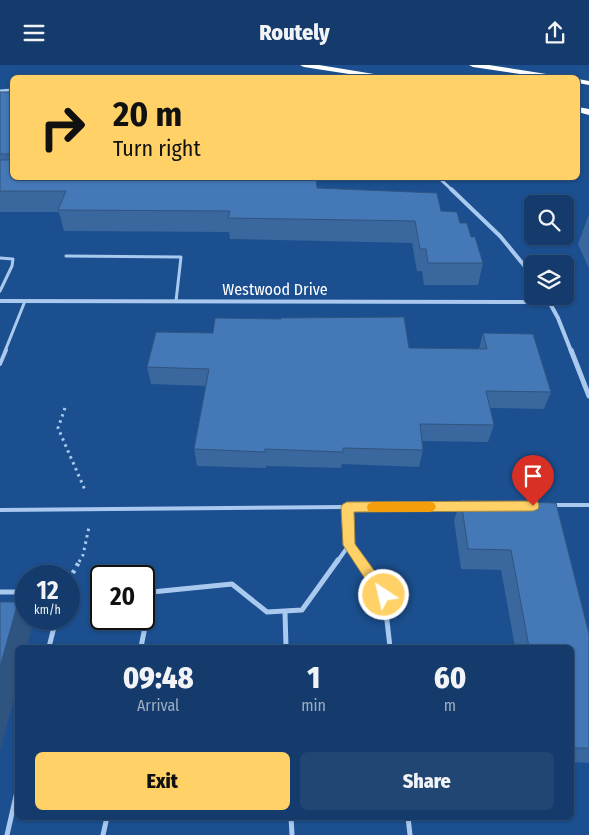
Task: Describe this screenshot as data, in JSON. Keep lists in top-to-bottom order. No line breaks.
{"streets":{"street":["Westwood Drive"]},"page":{"header":"Routely","turn":["20 m","Turn right"],"speed":"12 km/h","limit":"20","eta":["09:48","Arrival","1","min","60","m"],"buttons":["Exit","Share"]}}
